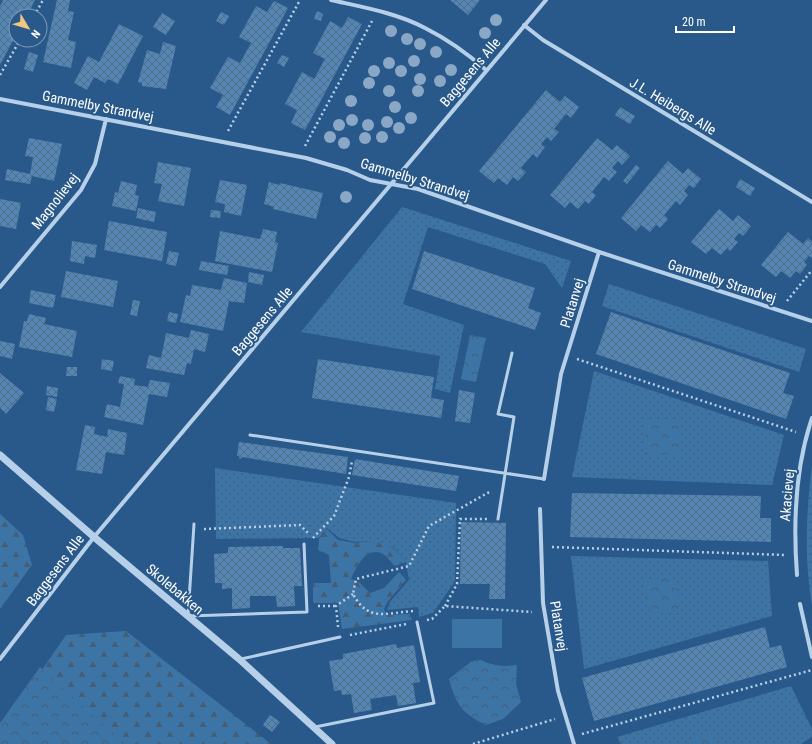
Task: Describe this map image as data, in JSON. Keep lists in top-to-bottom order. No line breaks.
{"streets":{"street":["Baggesens Alle","Gammelby Strandvej","J.L. Heibergs Alle","Magnolievej","Platanvej","Akacievej","Skolebakken"]},"crossings":[["Baggesens Alle","Gammelby Strandvej"],["Baggesens Alle","J.L. Heibergs Alle"],["Baggesens Alle","Skolebakken"],["Gammelby Strandvej","Magnolievej"],["Gammelby Strandvej","Platanvej"]],"scale_bar":"20 m","north":"bottom right"}
